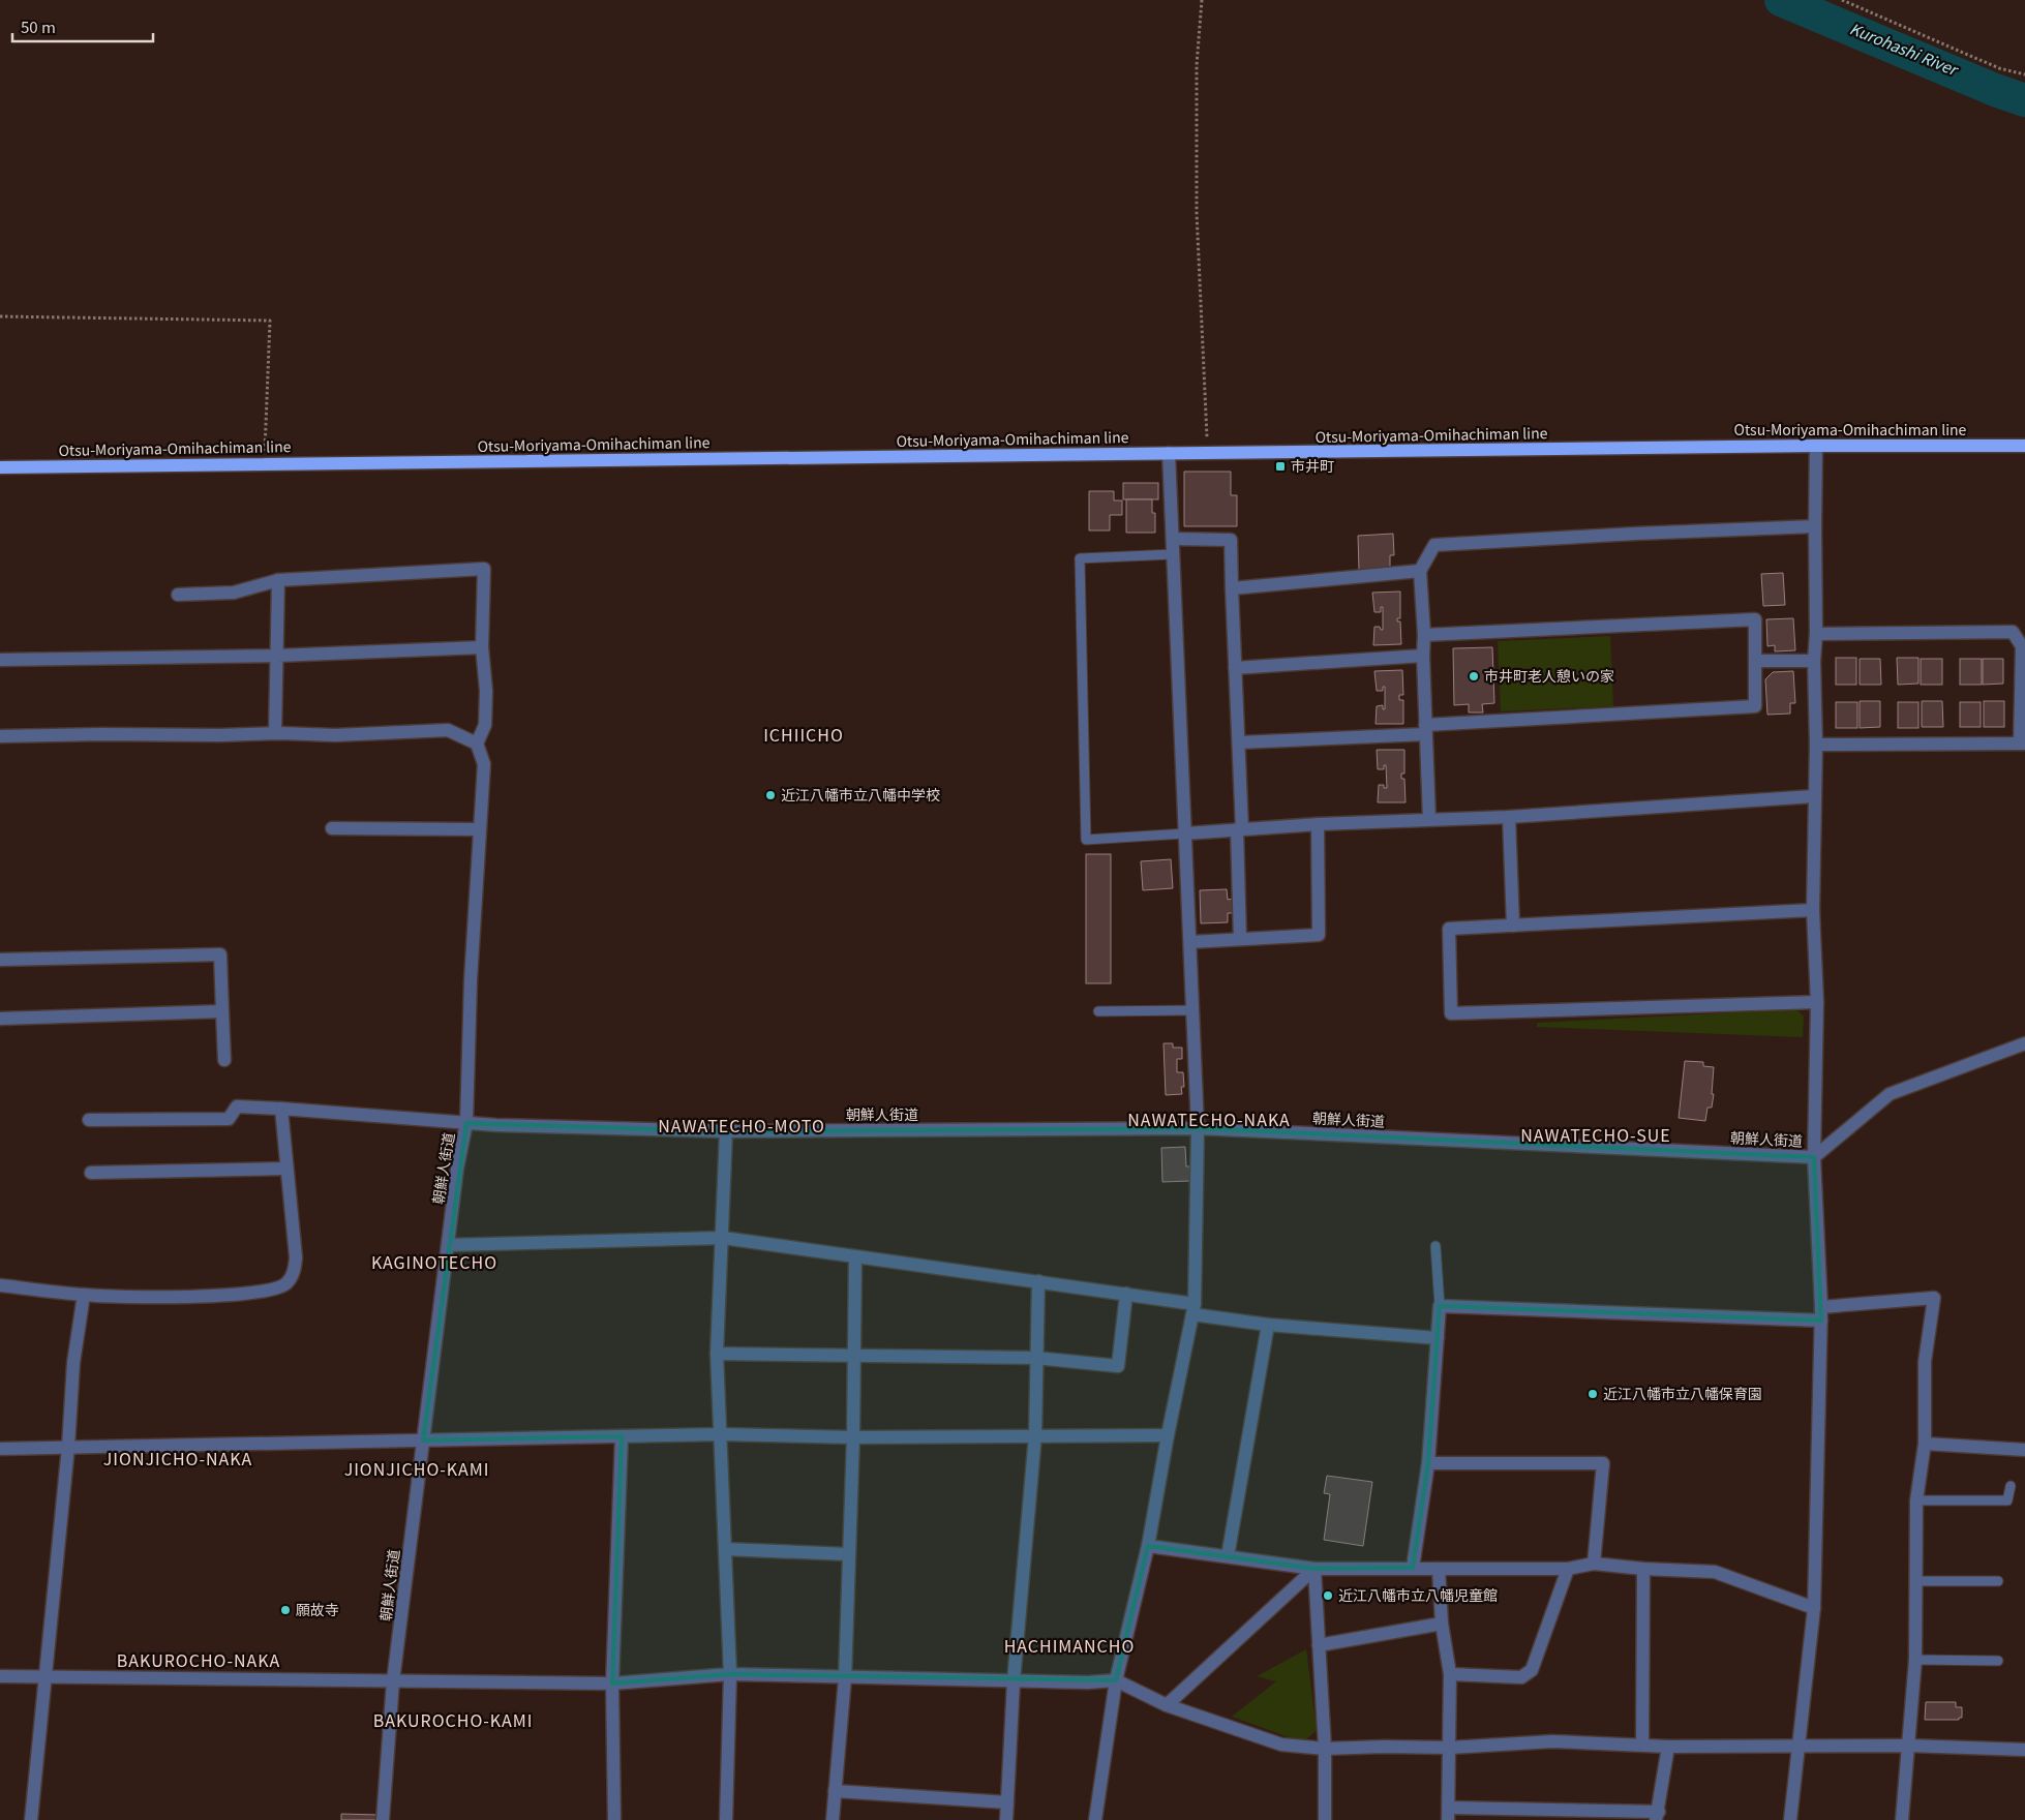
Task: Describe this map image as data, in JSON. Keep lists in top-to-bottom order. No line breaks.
{"streets":{"main road":["Otsu-Moriyama-Omihachiman line"],"street":["朝鮮人街道"]},"districts":["ICHIICHO","NAWATECHO-NAKA","NAWATECHO-MOTO","NAWATECHO-SUE","KAGINOTECHO","JIONJICHO-NAKA","JIONJICHO-KAMI","HACHIMANCHO","BAKUROCHO-NAKA","BAKUROCHO-KAMI"],"water":["Kurohashi River"],"places":{"transit":["市井町"],"other":["市井町老人憩いの家","近江八幡市立八幡中学校","近江八幡市立八幡保育園","近江八幡市立八幡児童館","願故寺"]},"scale_bar":"50 m"}
